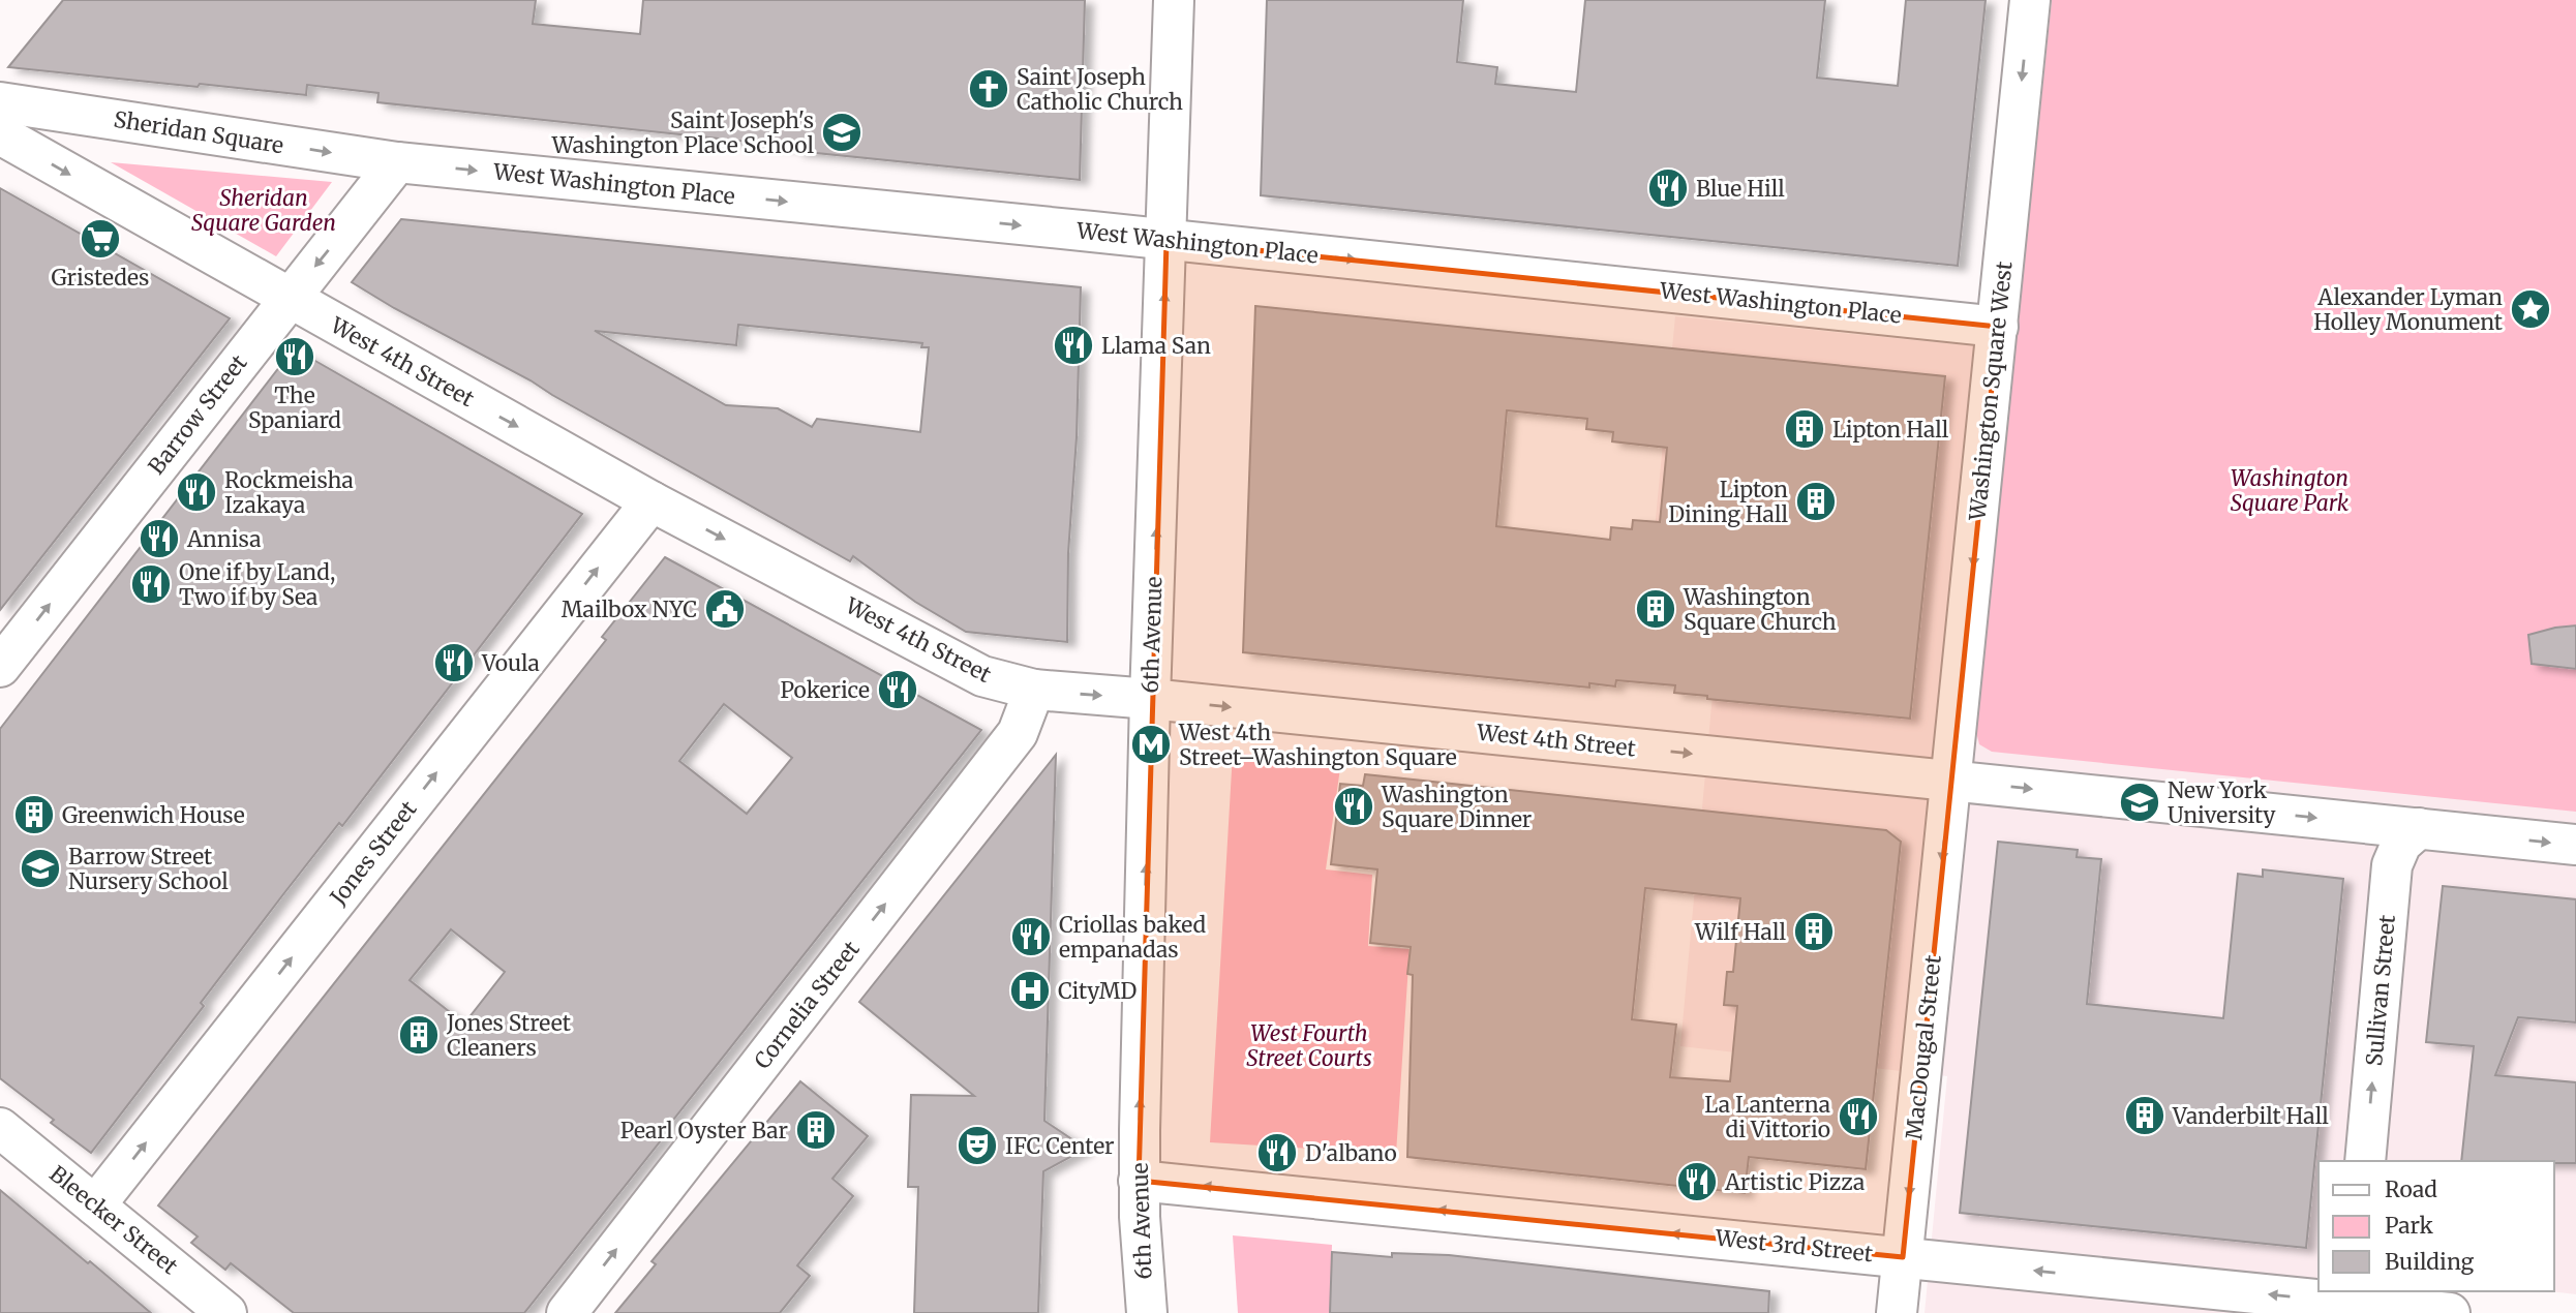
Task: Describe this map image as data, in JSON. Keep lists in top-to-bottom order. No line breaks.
{"streets":{"street":["Sheridan Square","West Washington Place","West 4th Street","Washington Square West","Barrow Street","6th Avenue","Jones Street","Sullivan Street","Cornelia Street","MacDougal Street","Bleecker Street","West 3rd Street"]},"crossings":[["Sheridan Square","West Washington Place"],["Sheridan Square","Barrow Street"],["West Washington Place","Washington Square West"],["West Washington Place","Barrow Street"],["West Washington Place","6th Avenue"],["West 4th Street","Washington Square West"],["West 4th Street","Barrow Street"],["West 4th Street","6th Avenue"],["West 4th Street","Jones Street"],["West 4th Street","Sullivan Street"],["West 4th Street","Cornelia Street"],["West 4th Street","MacDougal Street"],["Washington Square West","MacDougal Street"],["6th Avenue","West 3rd Street"],["Jones Street","Bleecker Street"],["MacDougal Street","West 3rd Street"]],"one_way":["Sheridan Square","West Washington Place","West 4th Street","Washington Square West","6th Avenue","Jones Street","Sullivan Street","Cornelia Street","MacDougal Street","West 3rd Street"],"parks":["Sheridan Square Garden","Washington Square Park","West Fourth Street Courts"],"places":{"church":["Saint Joseph Catholic Church"],"school or university":["Saint Joseph's Washington Place School","New York University","Barrow Street Nursery School"],"restaurant":["Blue Hill","Llama San","The Spaniard","Rockmeisha Izakaya","Annisa","One if by Land, Two if by Sea","Voula","Pokerice","Washington Square Dinner","Criollas baked empanadas","La Lanterna di Vittorio","D'albano","Artistic Pizza"],"supermarket":["Gristedes"],"place":["Alexander Lyman Holley Monument"],"building":["Lipton Hall","Lipton Dining Hall","Washington Square Church","Greenwich House","Wilf Hall","Jones Street Cleaners","Vanderbilt Hall","Pearl Oyster Bar"],"public building":["Mailbox NYC"],"metro station":["West 4th Street–Washington Square"],"hospital":["CityMD"],"theatre":["IFC Center"]},"legend":["Road","Park","Building"]}
